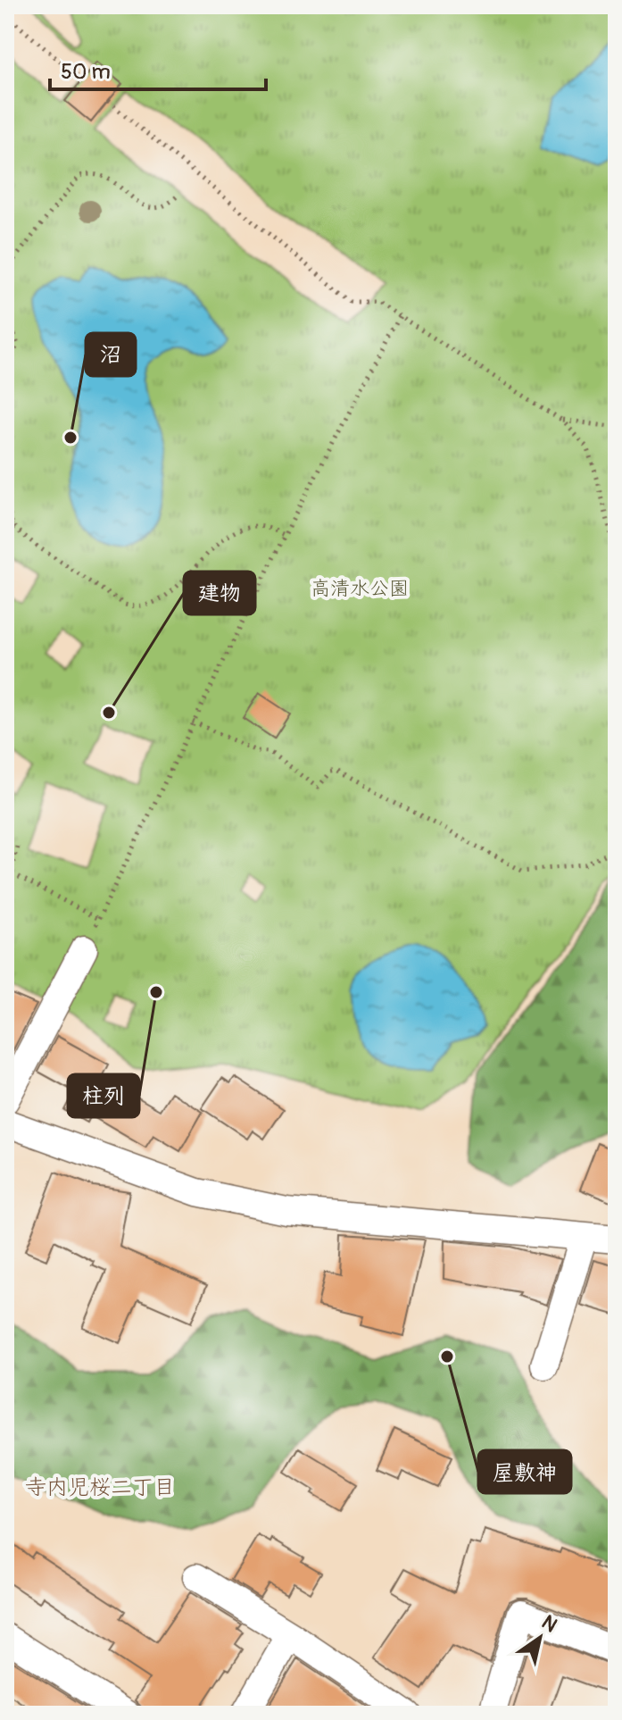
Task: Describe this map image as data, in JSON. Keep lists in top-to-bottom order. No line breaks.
{"districts":["寺内児桜二丁目"],"parks":["高清水公園"],"places":["沼","建物","柱列","屋敷神"],"scale_bar":"50 m","north":"top right"}
